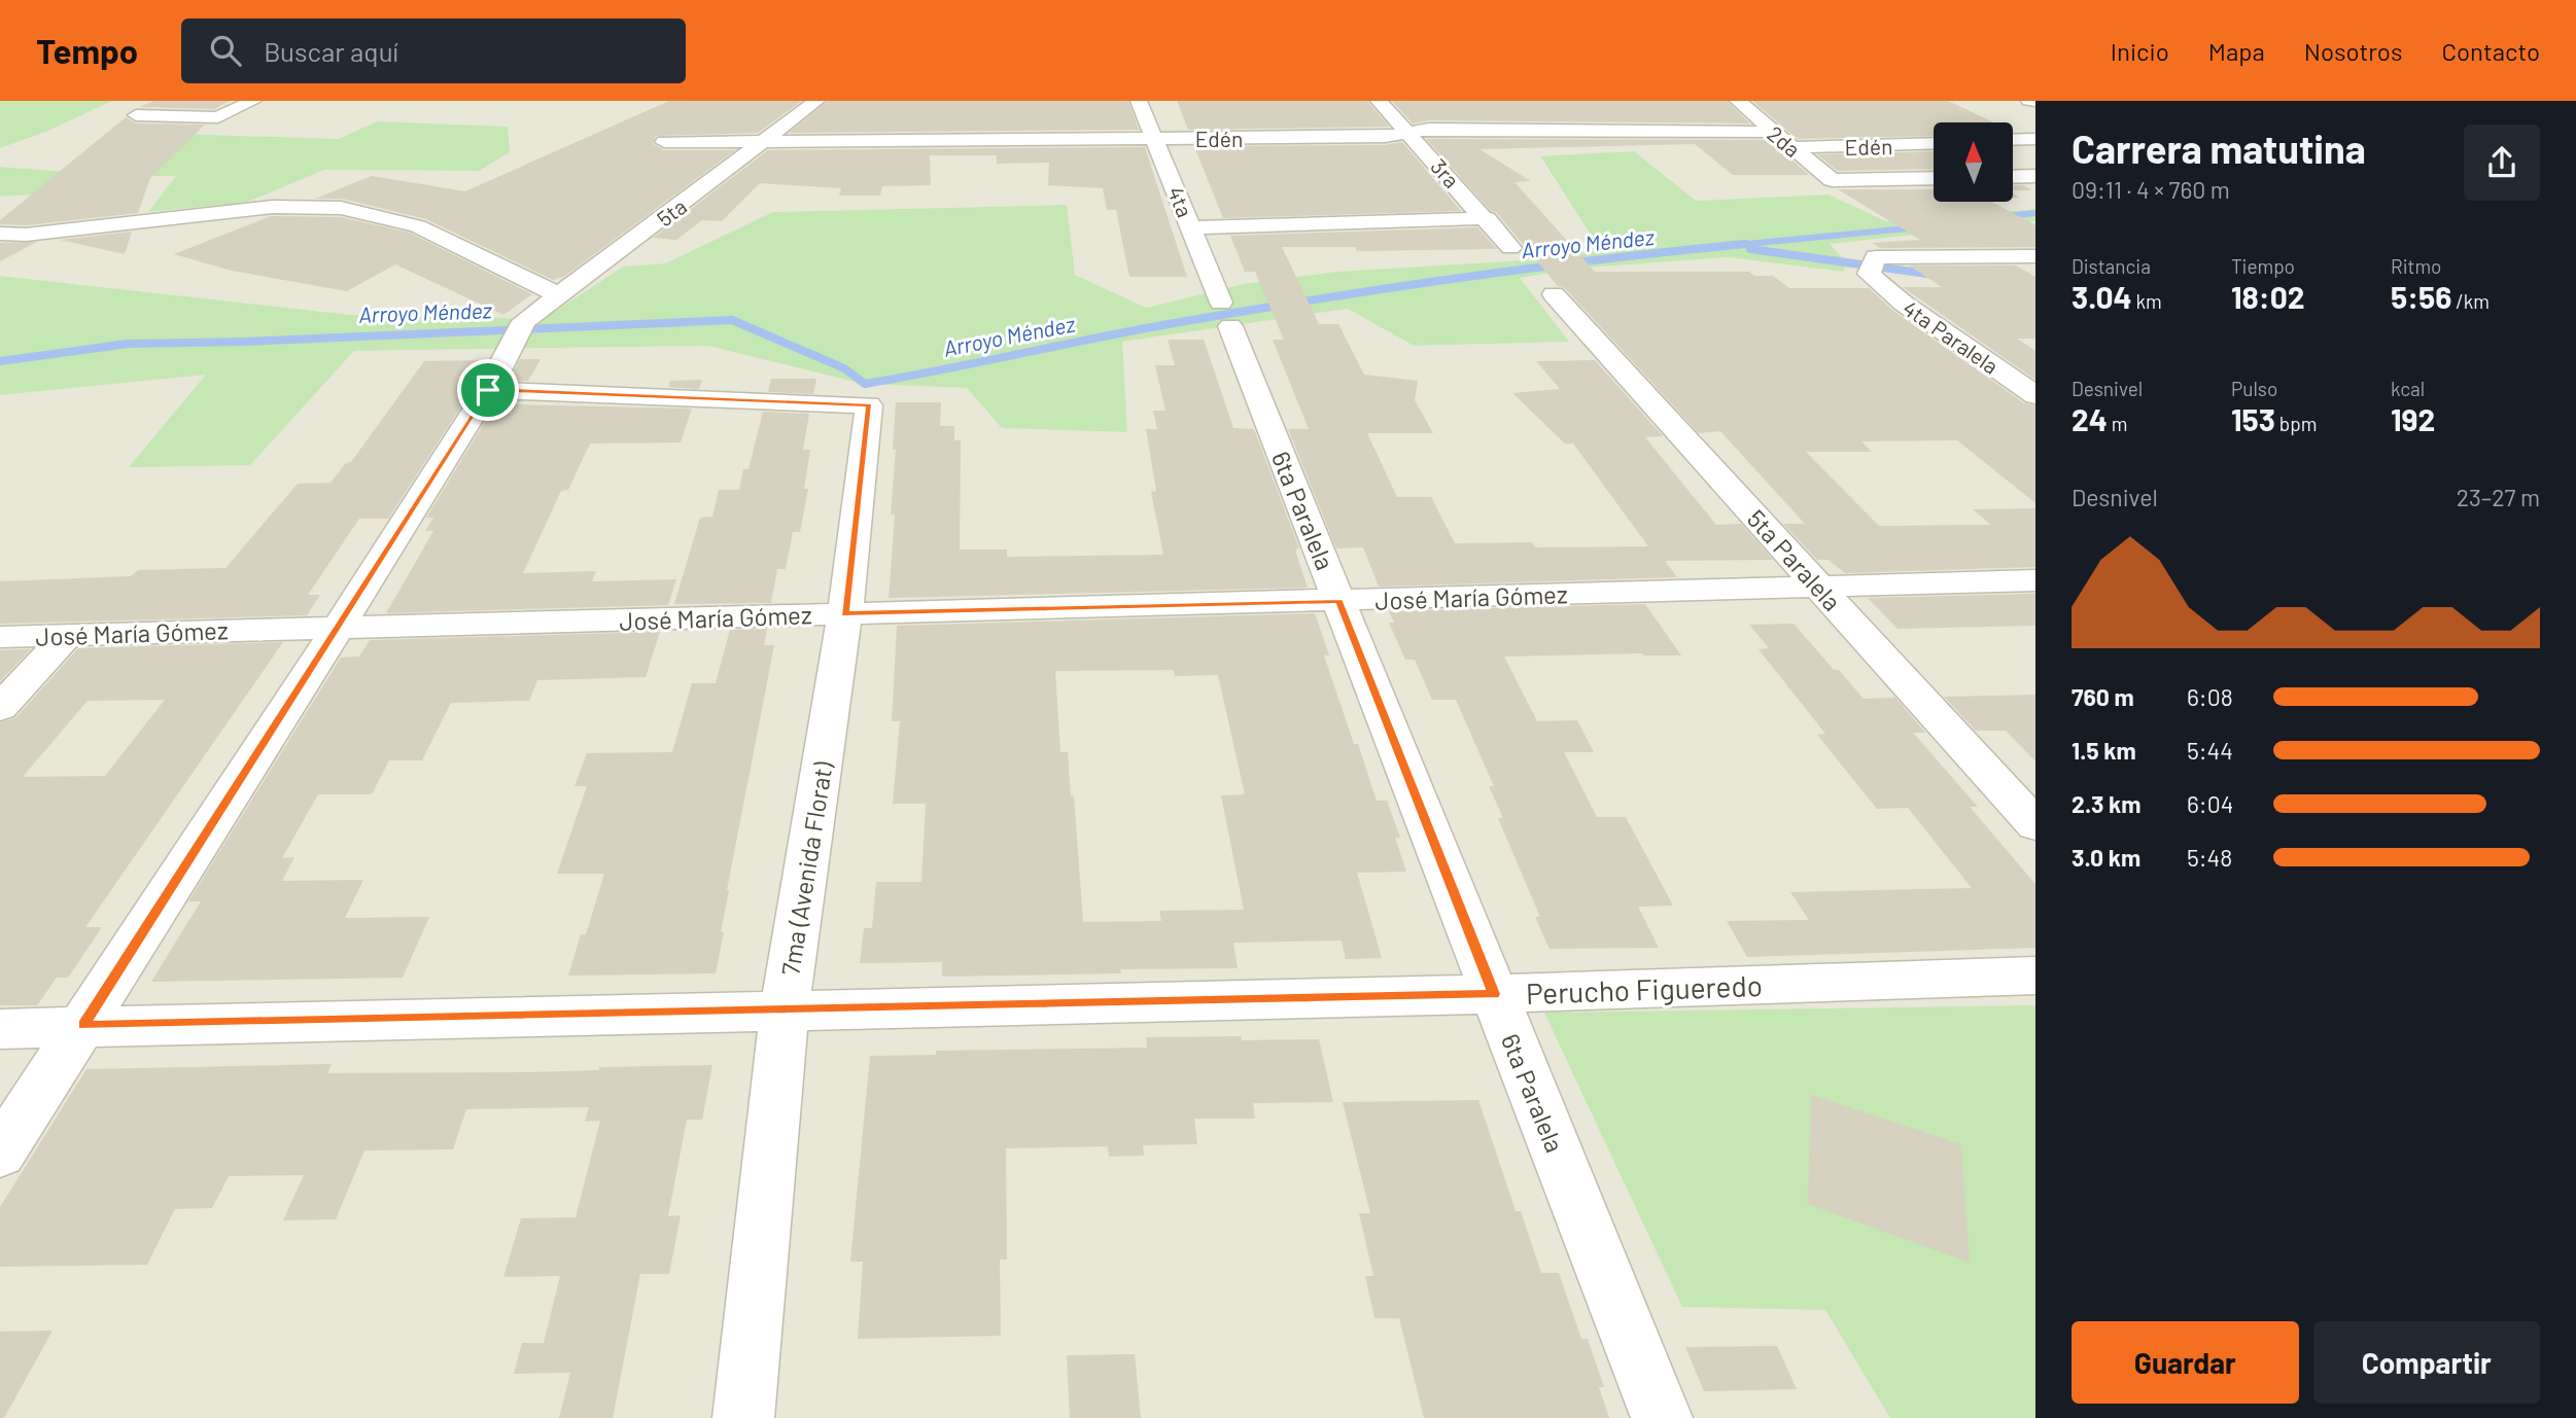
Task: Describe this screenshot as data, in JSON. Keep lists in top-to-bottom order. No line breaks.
{"streets":{"street":["Edén","2da","3ra","4ta","5ta","4ta Paralela","6ta Paralela","5ta Paralela","José María Gómez","7ma (Avenida Florat)","Perucho Figueredo"]},"crossings":[["Edén","2da"],["Edén","3ra"],["Edén","4ta"],["Edén","5ta"],["4ta","6ta Paralela"],["5ta","7ma (Avenida Florat)"],["6ta Paralela","José María Gómez"],["6ta Paralela","Perucho Figueredo"],["5ta Paralela","José María Gómez"],["José María Gómez","7ma (Avenida Florat)"],["7ma (Avenida Florat)","Perucho Figueredo"]],"water":["Arroyo Méndez"],"north":"top","page":{"header":"Tempo","search":"Buscar aquí","nav":["Inicio","Mapa","Nosotros","Contacto"],"heading":["Carrera matutina","09:11 · 4 × 760 m"],"stats":[["Distancia","3.04 km"],["Tiempo","18:02"],["Ritmo","5:56 /km"],["Desnivel","24 m"],["Pulso","153 bpm"],["kcal","192"]],"chart":["Desnivel","23–27 m"],"list":[{"name":"760 m","note":"6:08"},{"name":"1.5 km","note":"5:44"},{"name":"2.3 km","note":"6:04"},{"name":"3.0 km","note":"5:48"}],"buttons":["Guardar","Compartir"]}}
